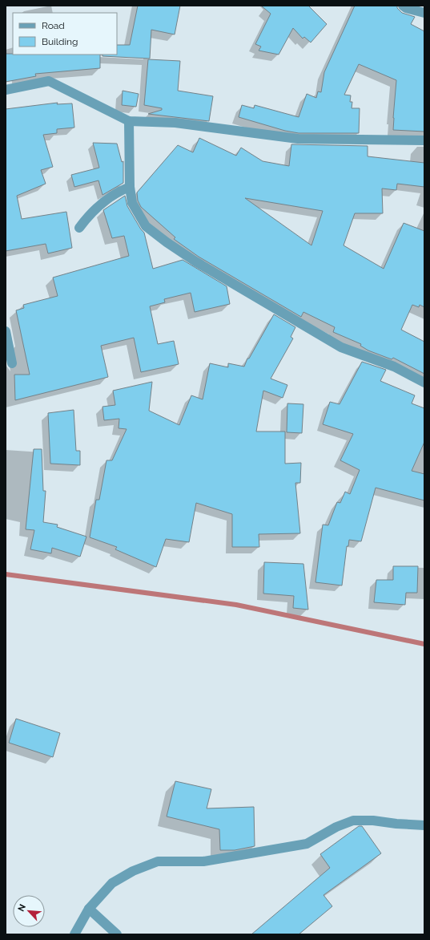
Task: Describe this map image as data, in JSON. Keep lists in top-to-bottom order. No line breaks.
{"legend":["Road","Building"],"north":"top left"}
